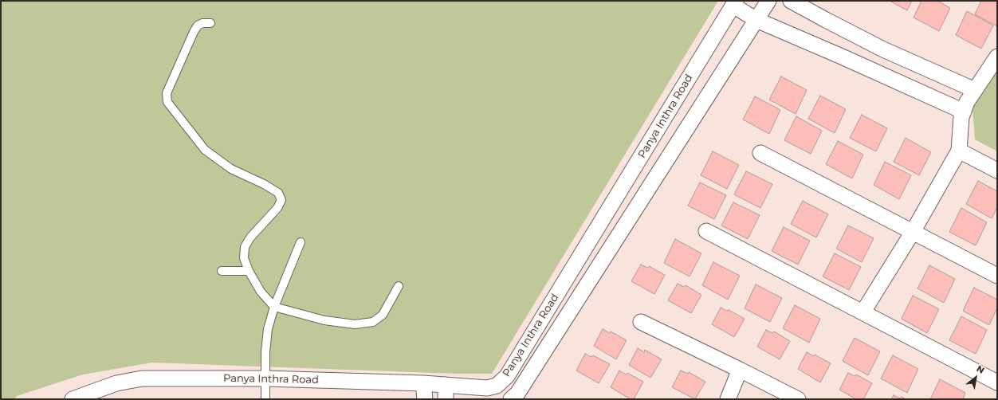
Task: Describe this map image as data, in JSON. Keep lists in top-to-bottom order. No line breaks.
{"streets":{"street":["Panya Inthra Road"]},"north":"top right"}
